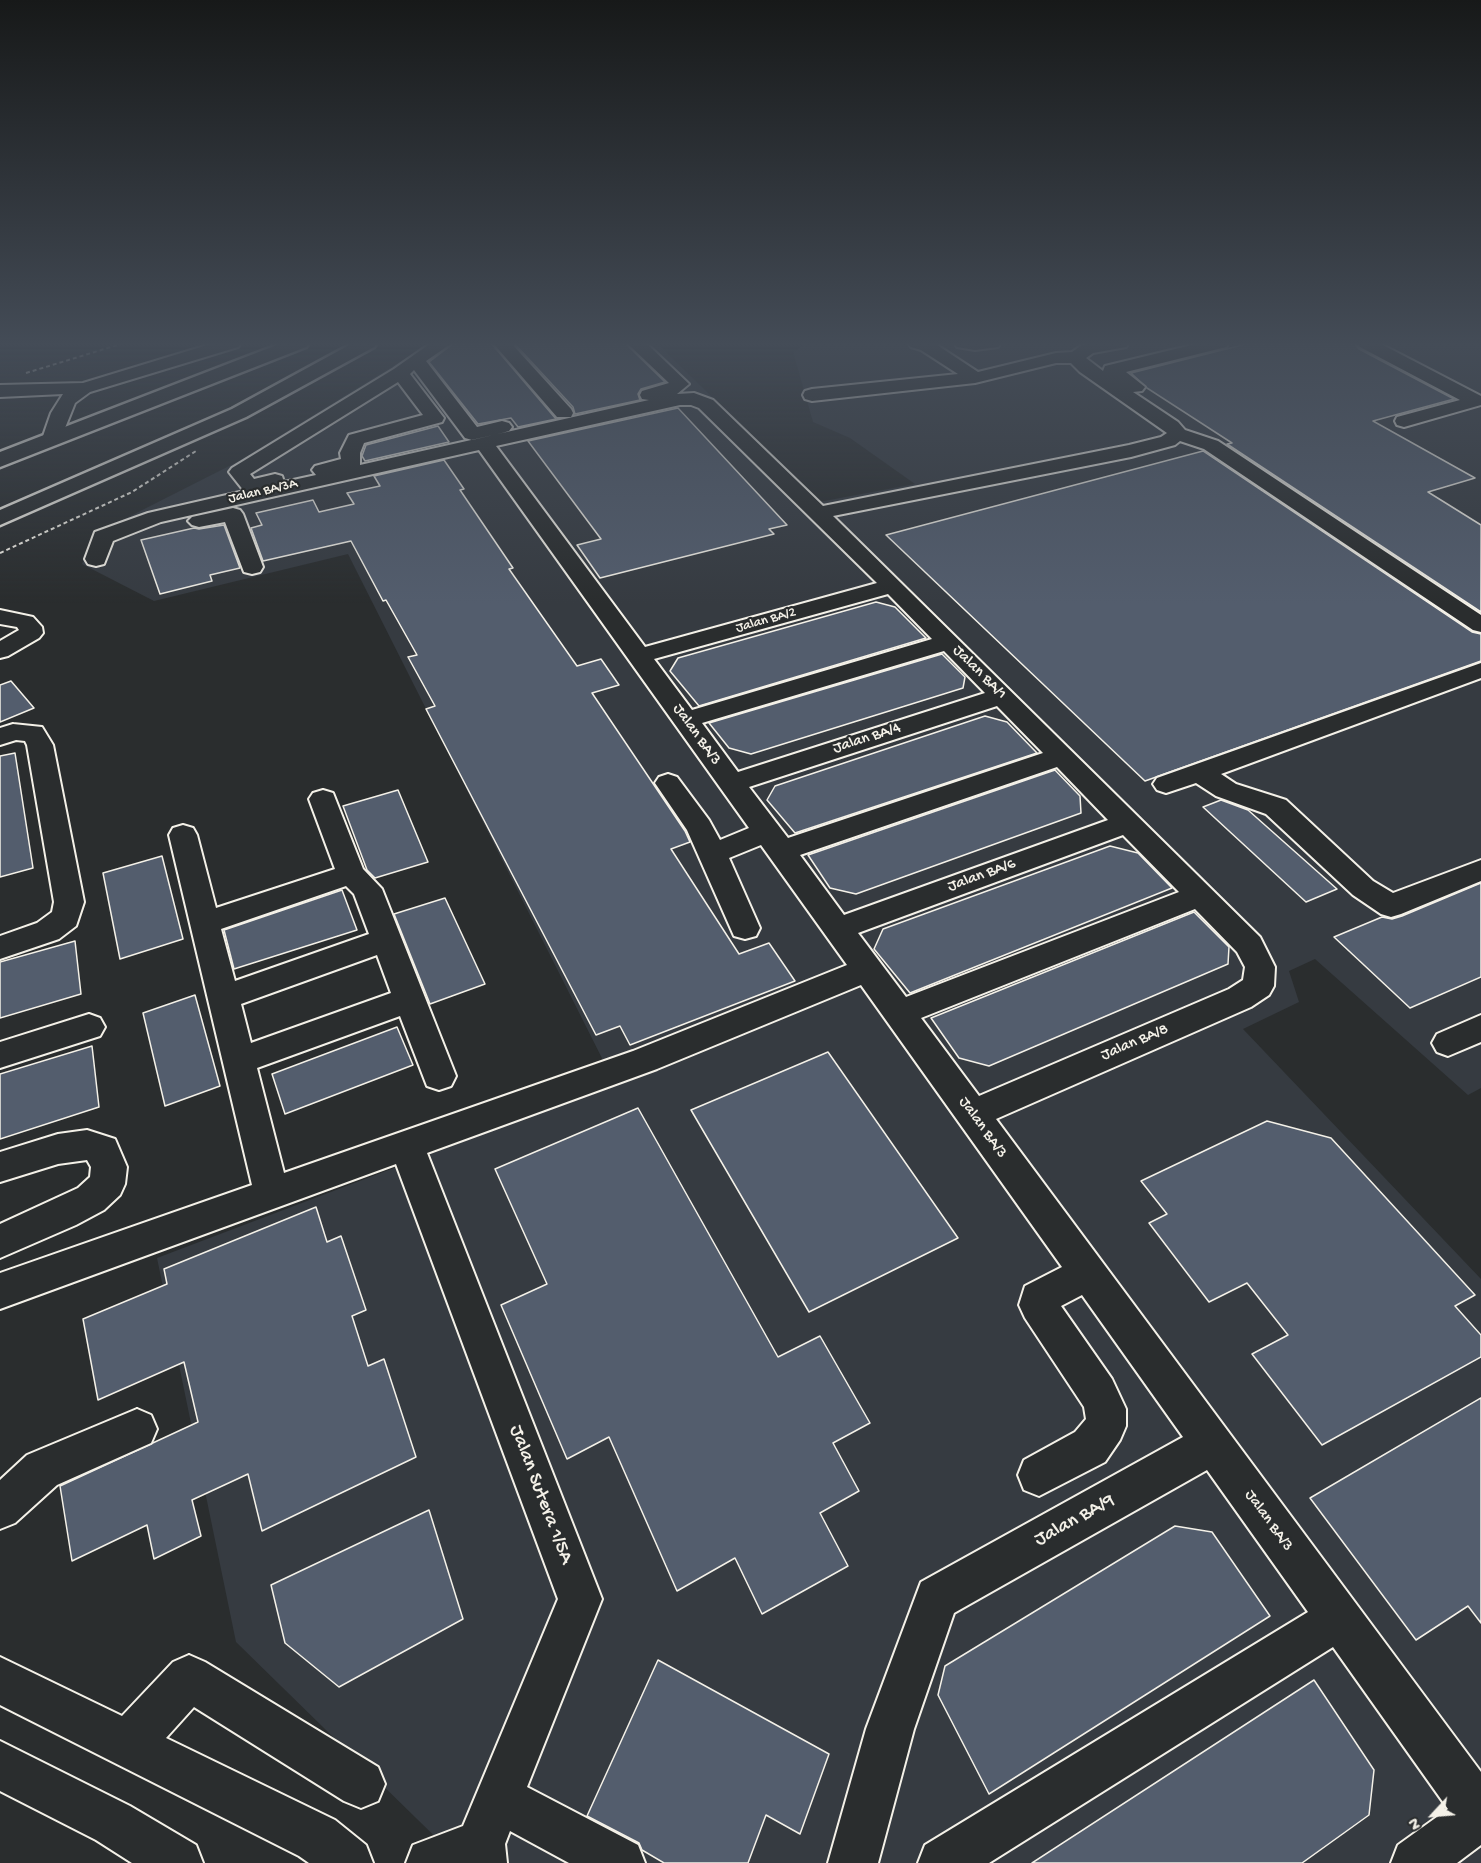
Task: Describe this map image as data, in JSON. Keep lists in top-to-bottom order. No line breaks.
{"streets":{"street":["Jalan BA/3A","Jalan BA/2","Jalan BA/1","Jalan BA/3","Jalan BA/4","Jalan BA/6","Jalan BA/8","Jalan Sutera 1/5A","Jalan BA/9"]},"crossings":[["Jalan BA/3A","Jalan BA/3"],["Jalan BA/2","Jalan BA/1"],["Jalan BA/2","Jalan BA/3"],["Jalan BA/1","Jalan BA/4"],["Jalan BA/1","Jalan BA/6"],["Jalan BA/1","Jalan BA/8"],["Jalan BA/3","Jalan BA/4"],["Jalan BA/3","Jalan BA/6"],["Jalan BA/3","Jalan BA/8"],["Jalan BA/3","Jalan BA/9"]],"north":"bottom left"}
